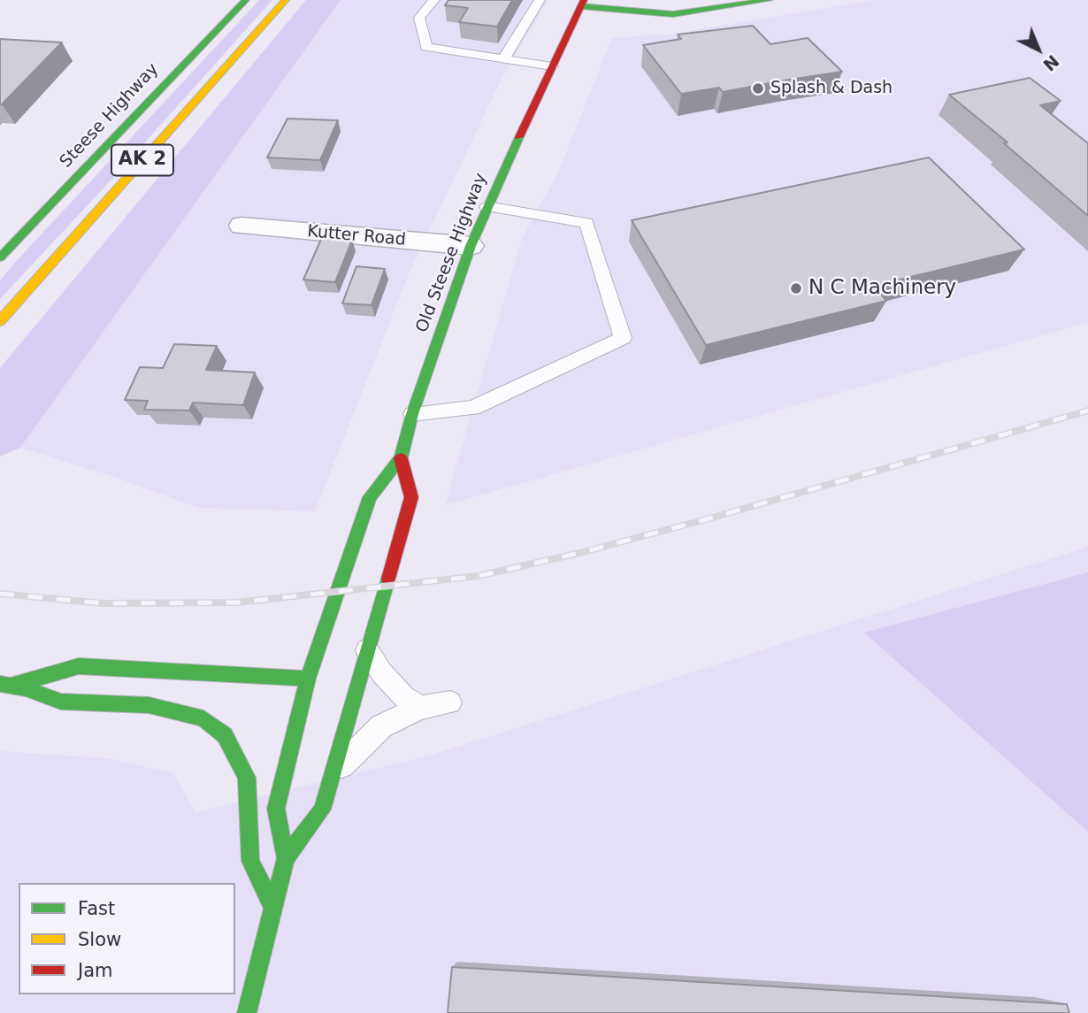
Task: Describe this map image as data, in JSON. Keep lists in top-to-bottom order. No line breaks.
{"streets":{"main road":["Steese Highway","AK 2","Old Steese Highway"],"street":["Kutter Road"]},"crossings":[["Kutter Road","Old Steese Highway"]],"places":["Splash & Dash","N C Machinery"],"legend":["Fast","Slow","Jam"],"north":"bottom right"}
